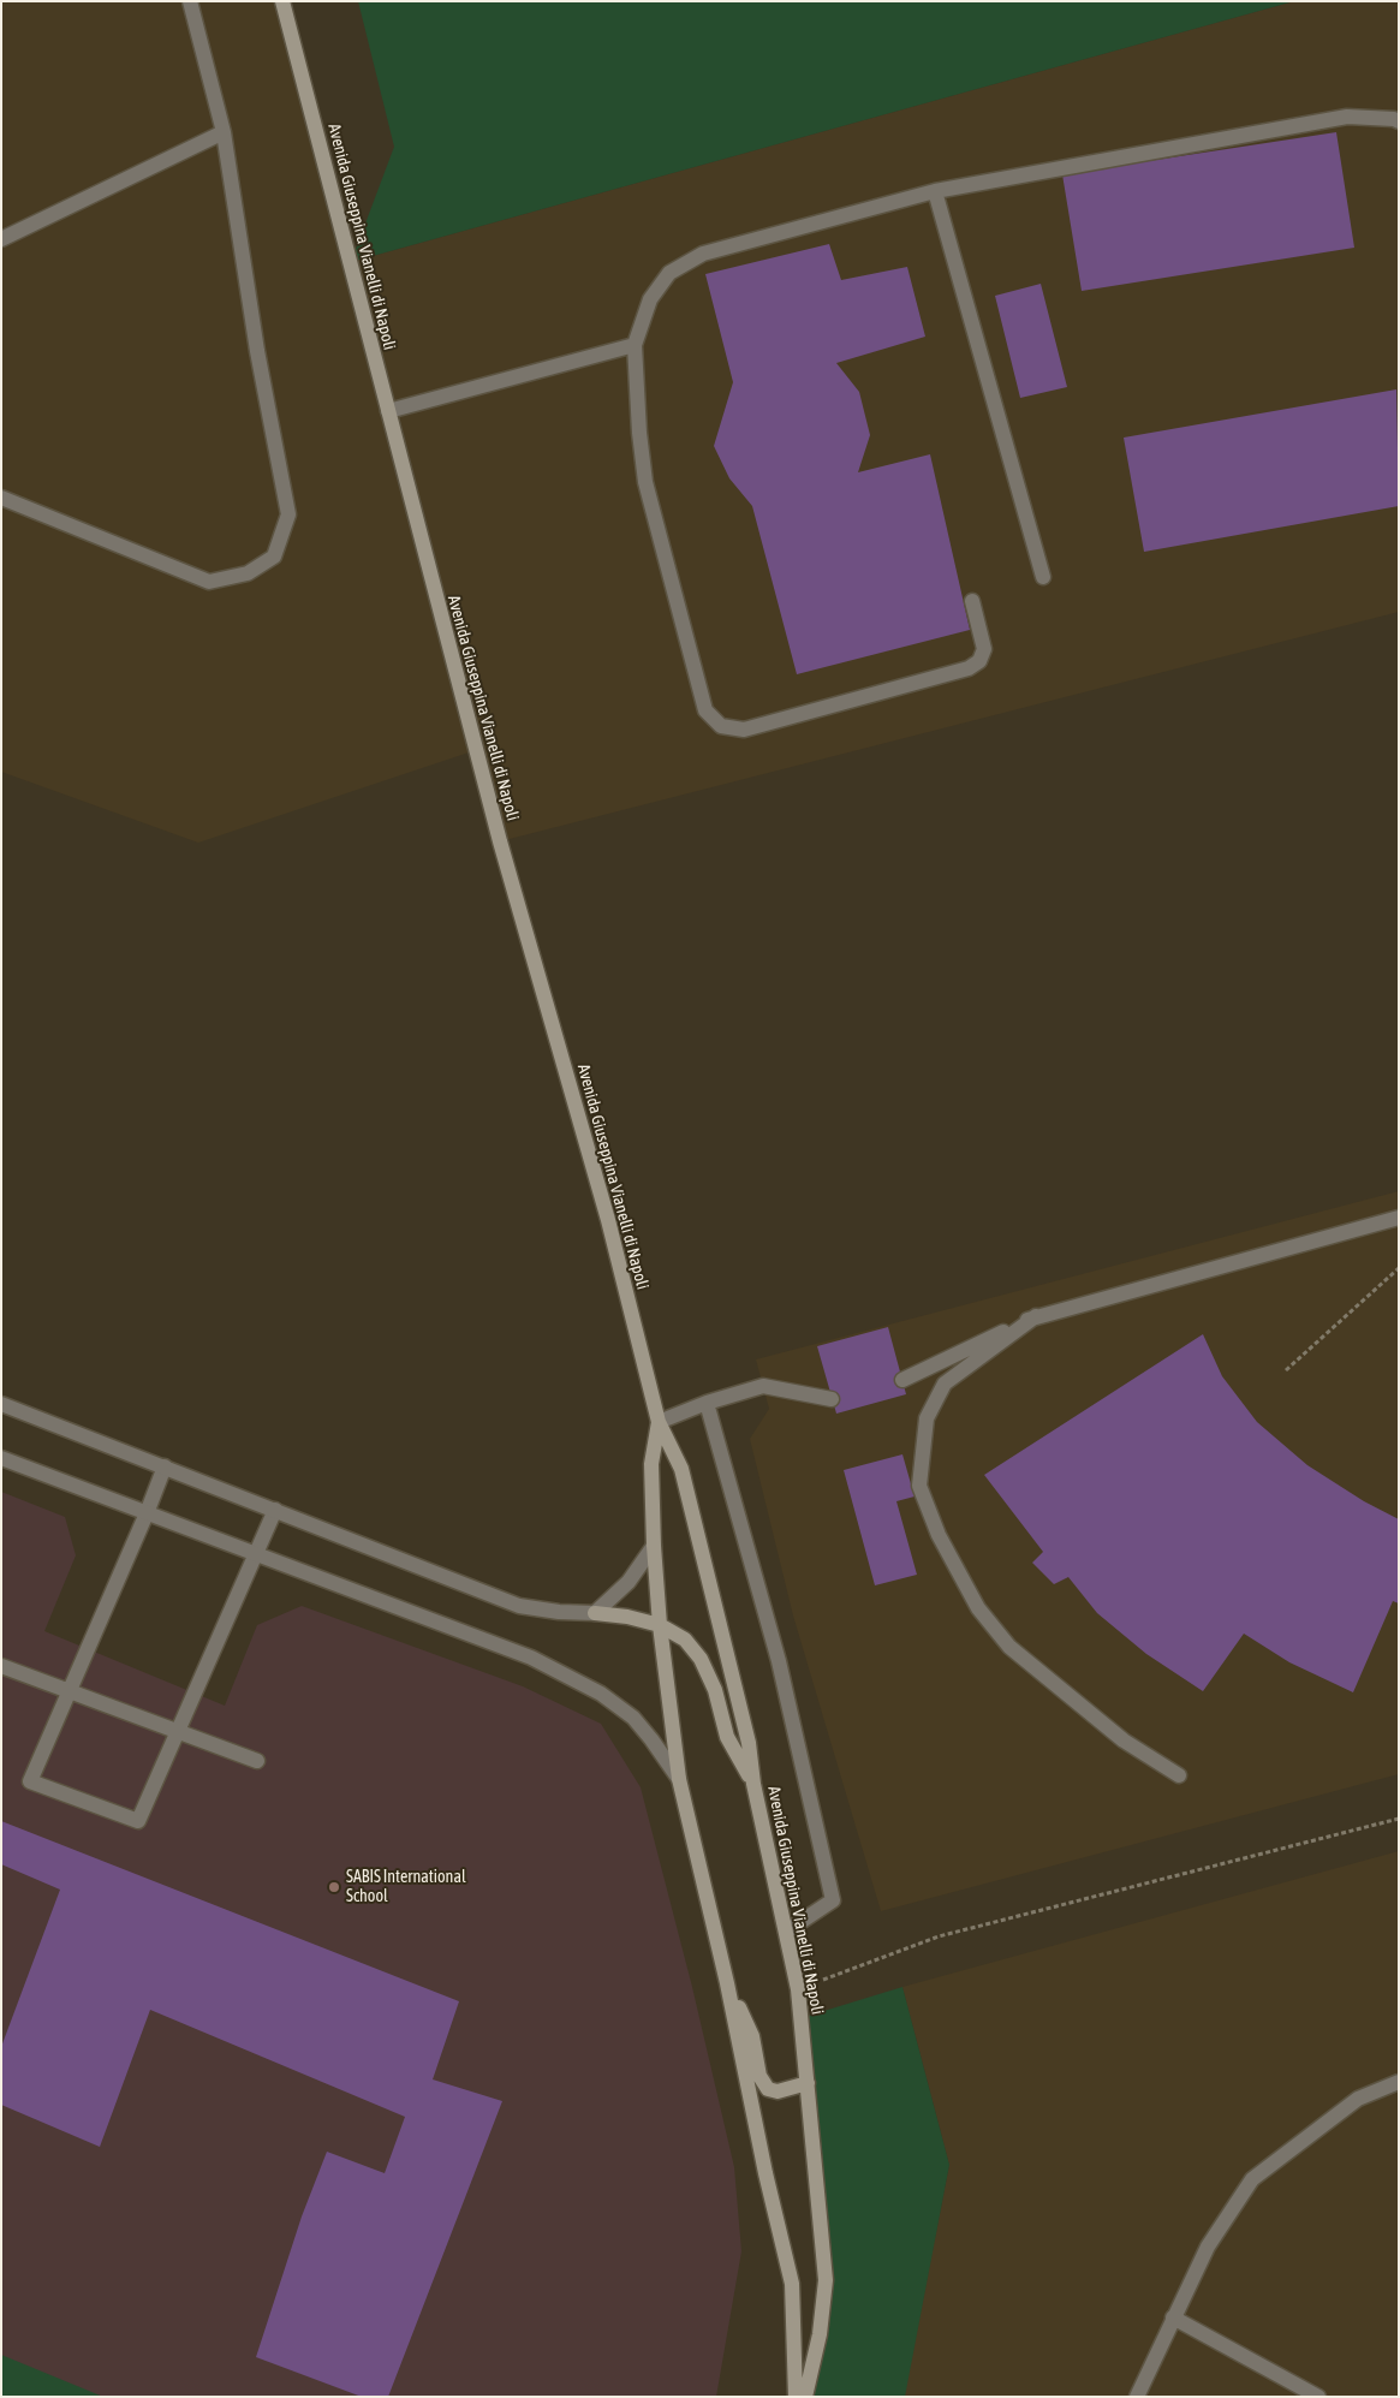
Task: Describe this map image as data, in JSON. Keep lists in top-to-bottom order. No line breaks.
{"streets":{"main road":["Avenida Giuseppina Vianelli di Napoli"]},"places":["SABIS International School"]}
